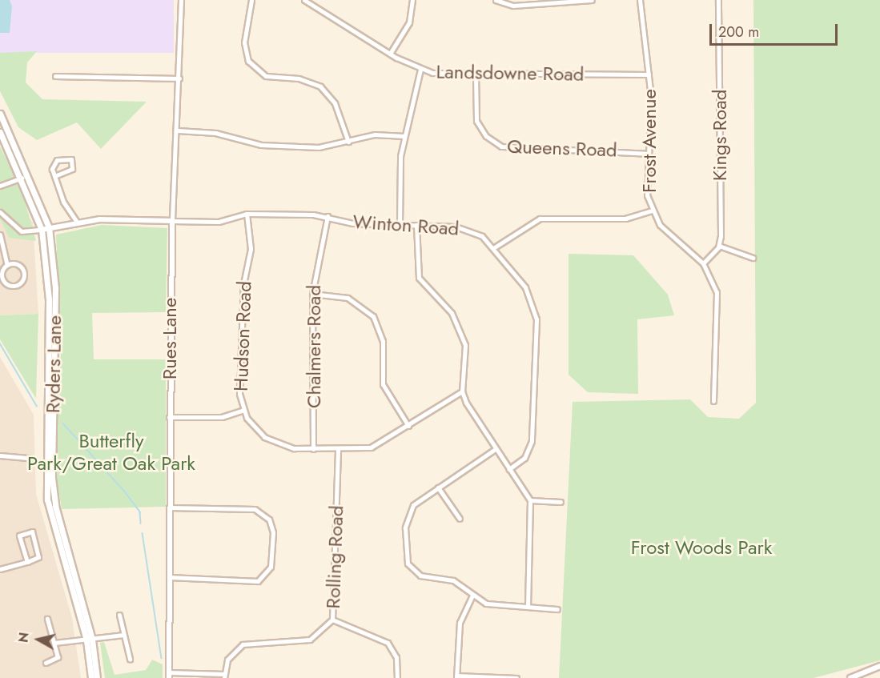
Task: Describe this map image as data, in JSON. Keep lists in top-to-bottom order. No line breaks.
{"streets":{"main road":["Ryders Lane"],"street":["Landsdowne Road","Kings Road","Frost Avenue","Queens Road","Winton Road","Hudson Road","Rues Lane","Chalmers Road","Rolling Road"]},"crossings":[["Landsdowne Road","Frost Avenue"],["Landsdowne Road","Queens Road"],["Frost Avenue","Queens Road"],["Winton Road","Hudson Road"],["Winton Road","Rues Lane"],["Winton Road","Chalmers Road"],["Winton Road","Ryders Lane"],["Hudson Road","Chalmers Road"],["Hudson Road","Rolling Road"],["Rues Lane","Rolling Road"]],"parks":["Butterfly Park/Great Oak Park","Frost Woods Park"],"scale_bar":"200 m","north":"left"}
